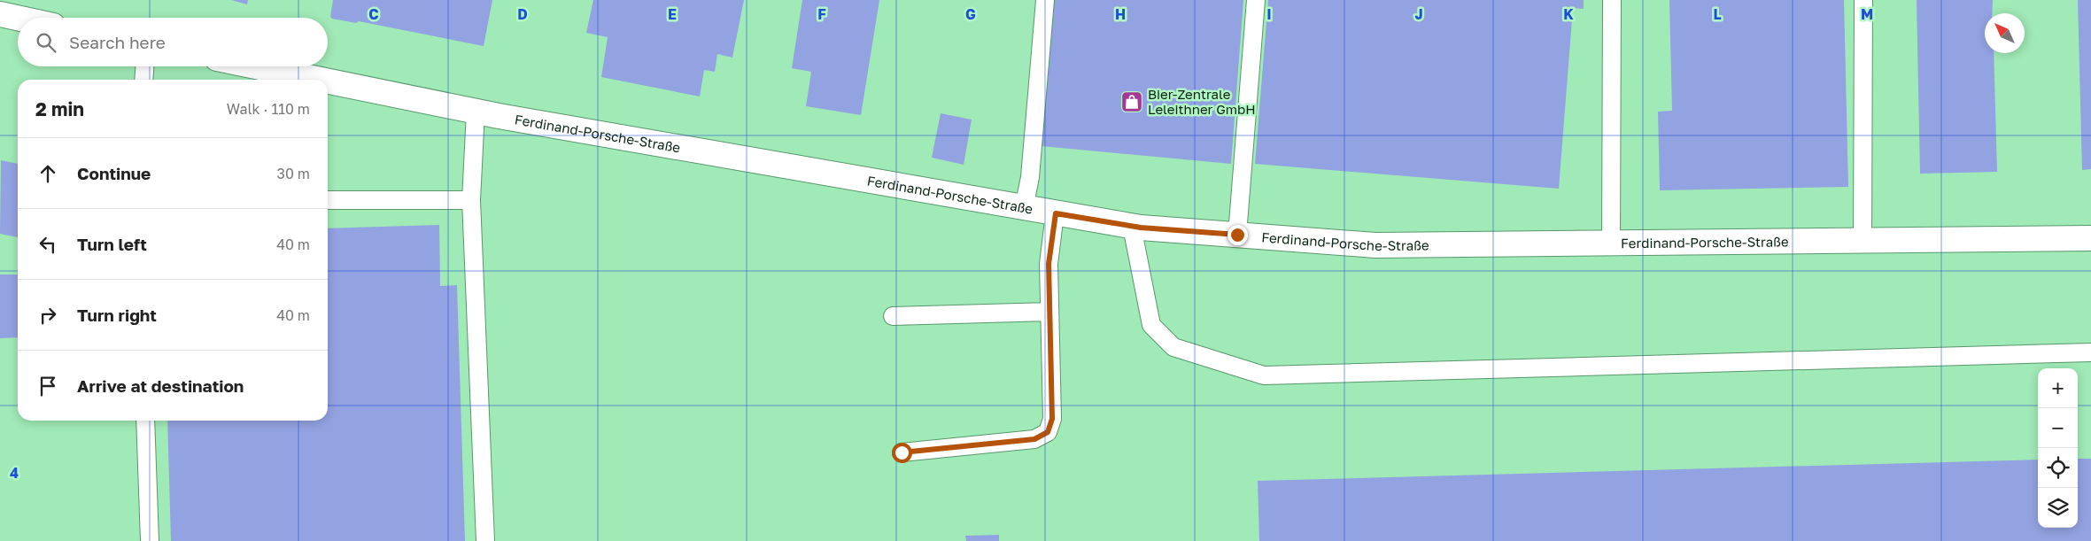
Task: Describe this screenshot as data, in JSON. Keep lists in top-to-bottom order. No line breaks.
{"streets":{"street":["Ferdinand-Porsche-Straße"]},"places":{"shop":["Bier-Zentrale Leleithner GmbH"]},"north":"top left","page":{"search":"Search here","heading":["2 min","Walk · 110 m"],"list":[["Continue","30 m"],["Turn left","40 m"],["Turn right","40 m"],"Arrive at destination"],"map_buttons":["+","−"]},"grid":{"columns":["C","D","E","F","G","H","I","J","K","L","M"],"rows":["4"]}}
